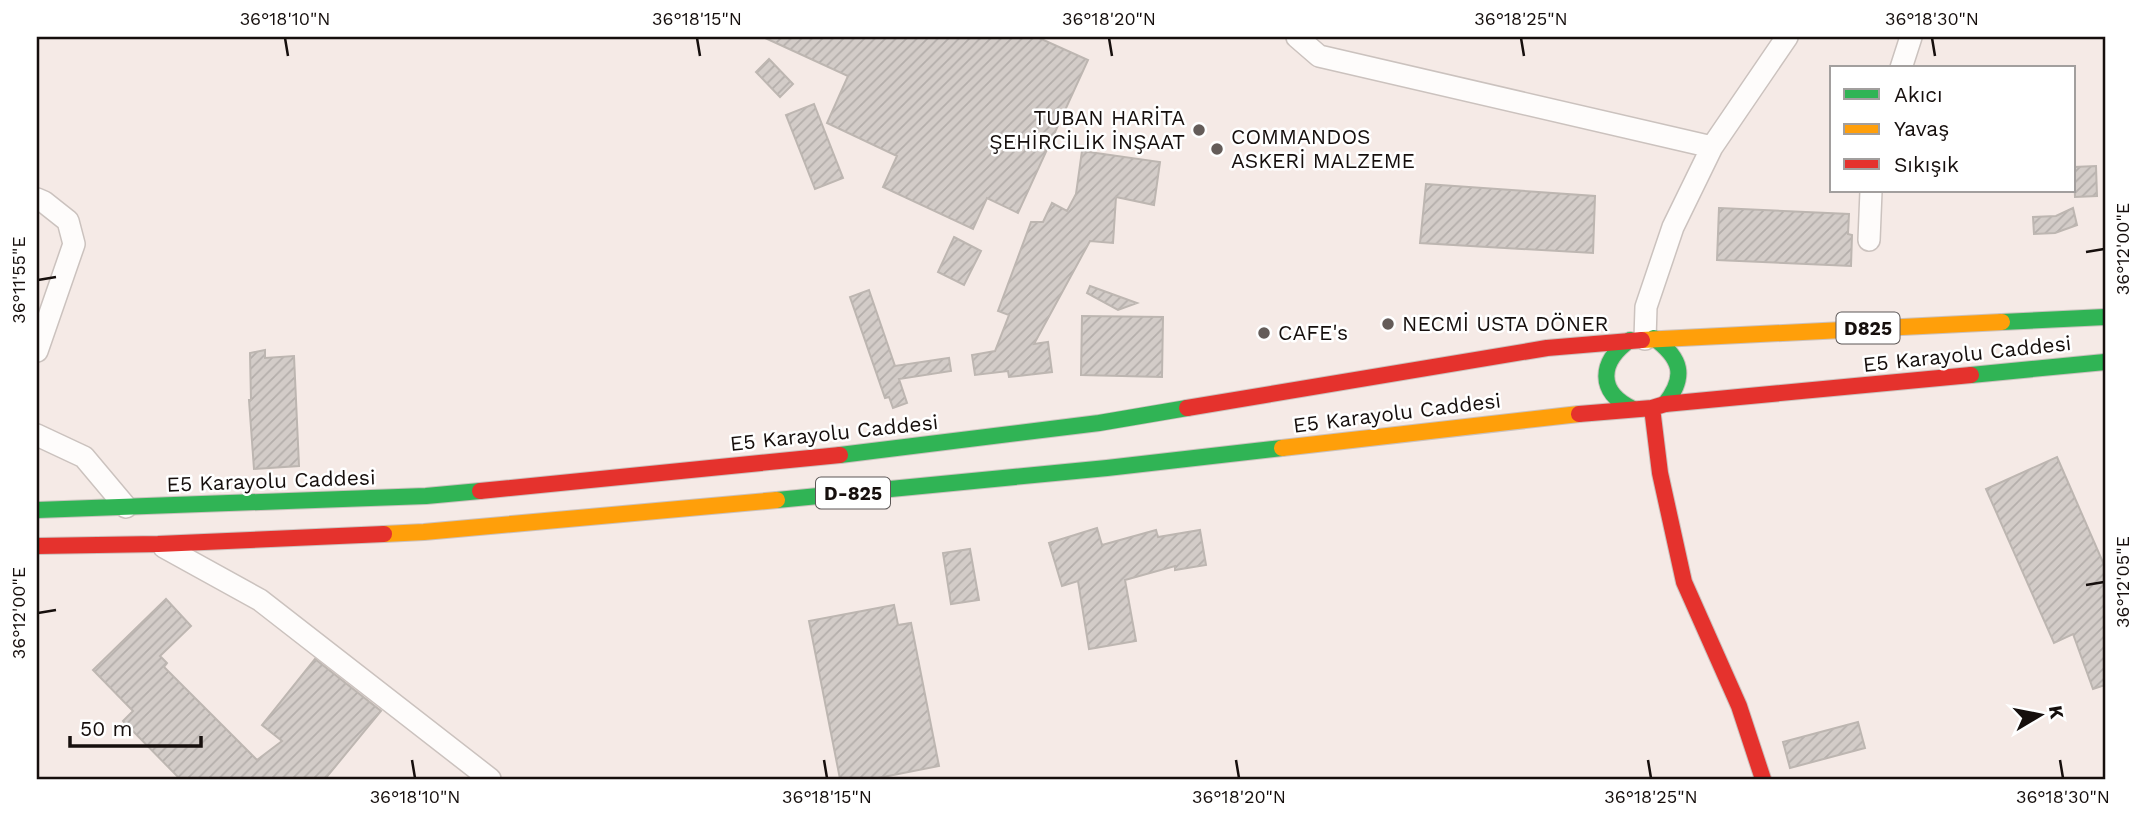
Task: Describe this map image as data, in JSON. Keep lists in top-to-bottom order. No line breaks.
{"streets":{"main road":["D825","E5 Karayolu Caddesi","D-825"]},"places":["TUBAN HARİTA ŞEHİRCİLİK İNŞAAT","COMMANDOS ASKERİ MALZEME","NECMİ USTA DÖNER","CAFE's"],"legend":["Akıcı","Yavaş","Sıkışık"],"scale_bar":"50 m","north":"right","coordinates":["36°18'10\"N","36°18'15\"N","36°18'20\"N","36°18'25\"N","36°18'30\"N","36°12'00\"E","36°11'55\"E","36°12'05\"E"]}
